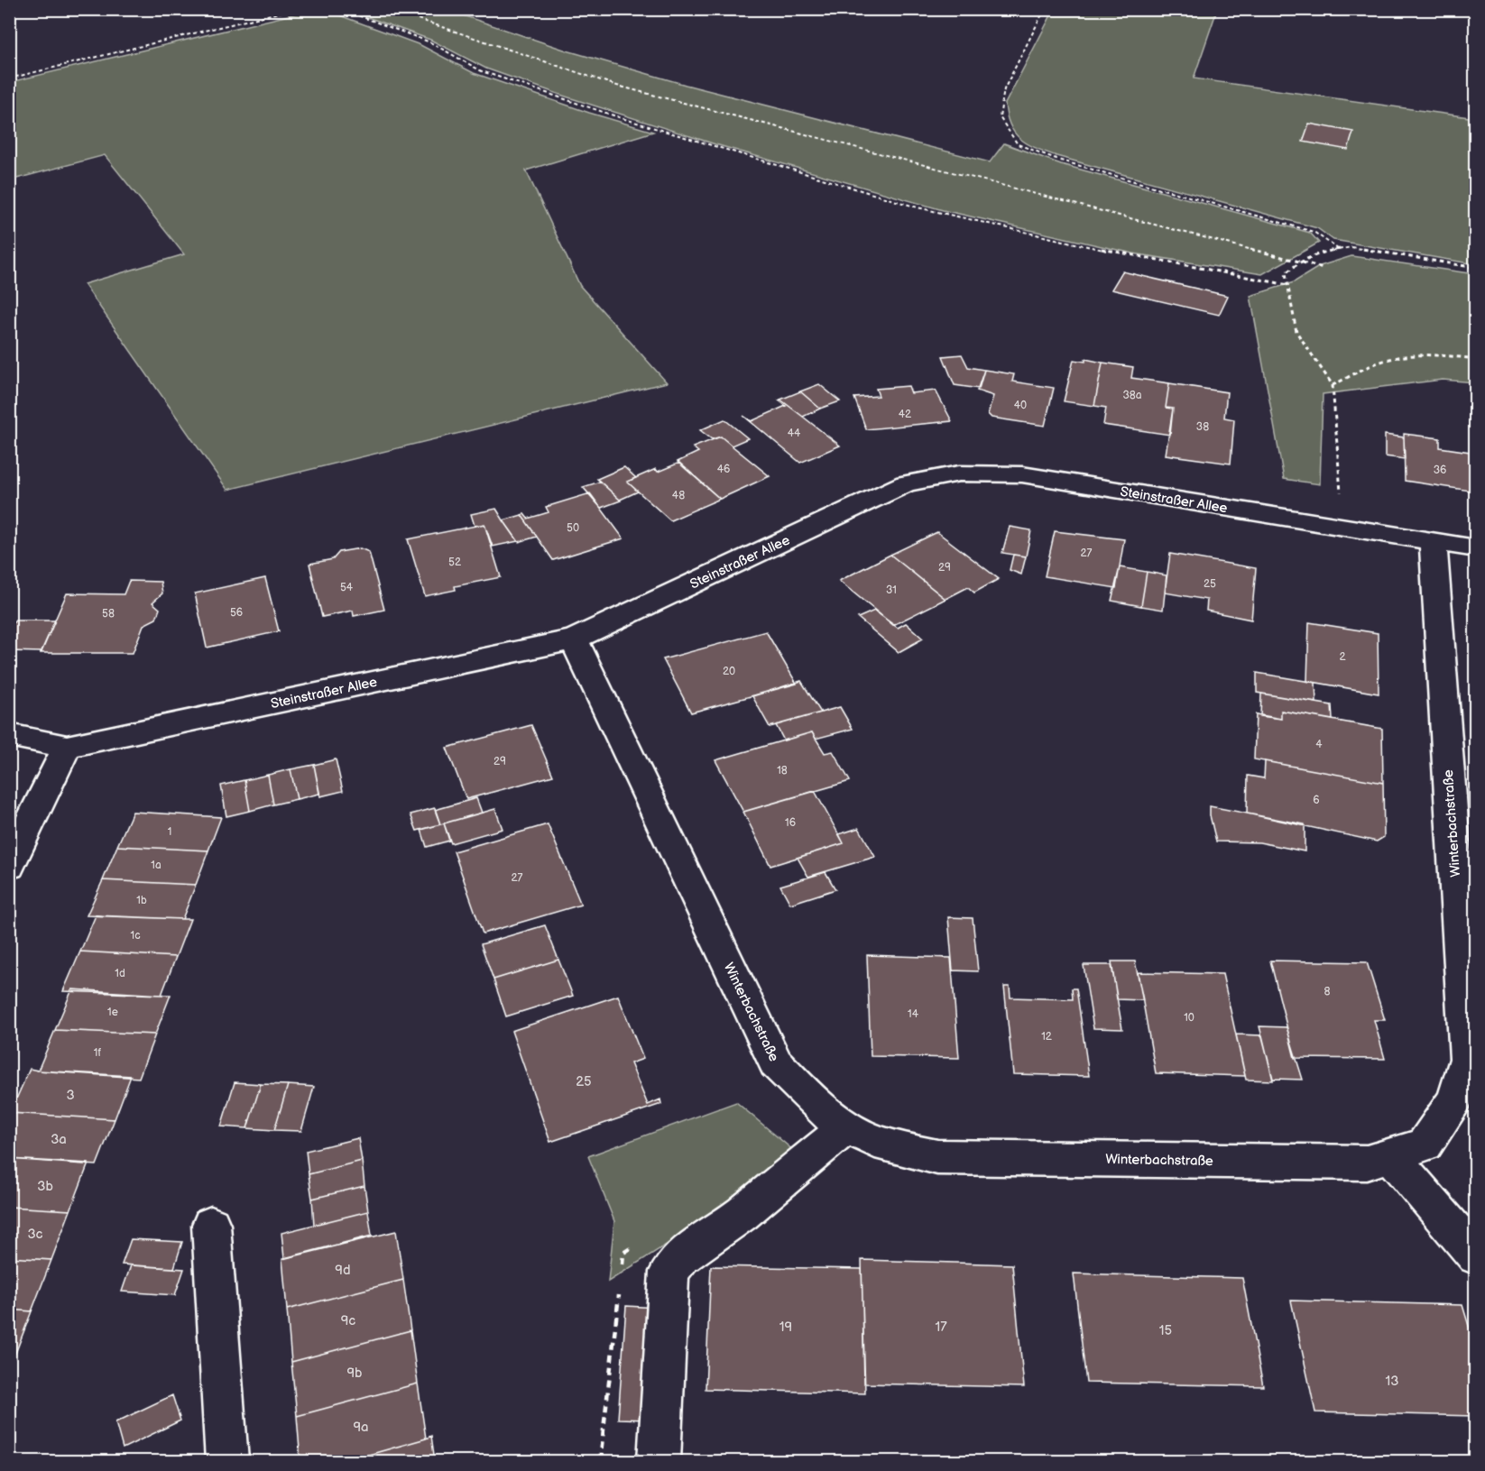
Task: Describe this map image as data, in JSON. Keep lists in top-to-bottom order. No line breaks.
{"streets":{"street":["Steinstraßer Allee","Winterbachstraße"]},"crossings":[["Steinstraßer Allee","Winterbachstraße"]],"house_numbers":["38a","40","42","38","44","46","36","48","50","27","52","29","25","54","31","56","58","2","20","4","29","18","6","16","1","1a","27","1b","1c","1d","8","1e","14","10","12","1f","25","3","3a","3b","3c","9d","9c","19","17","15","9b","13","9a"]}
